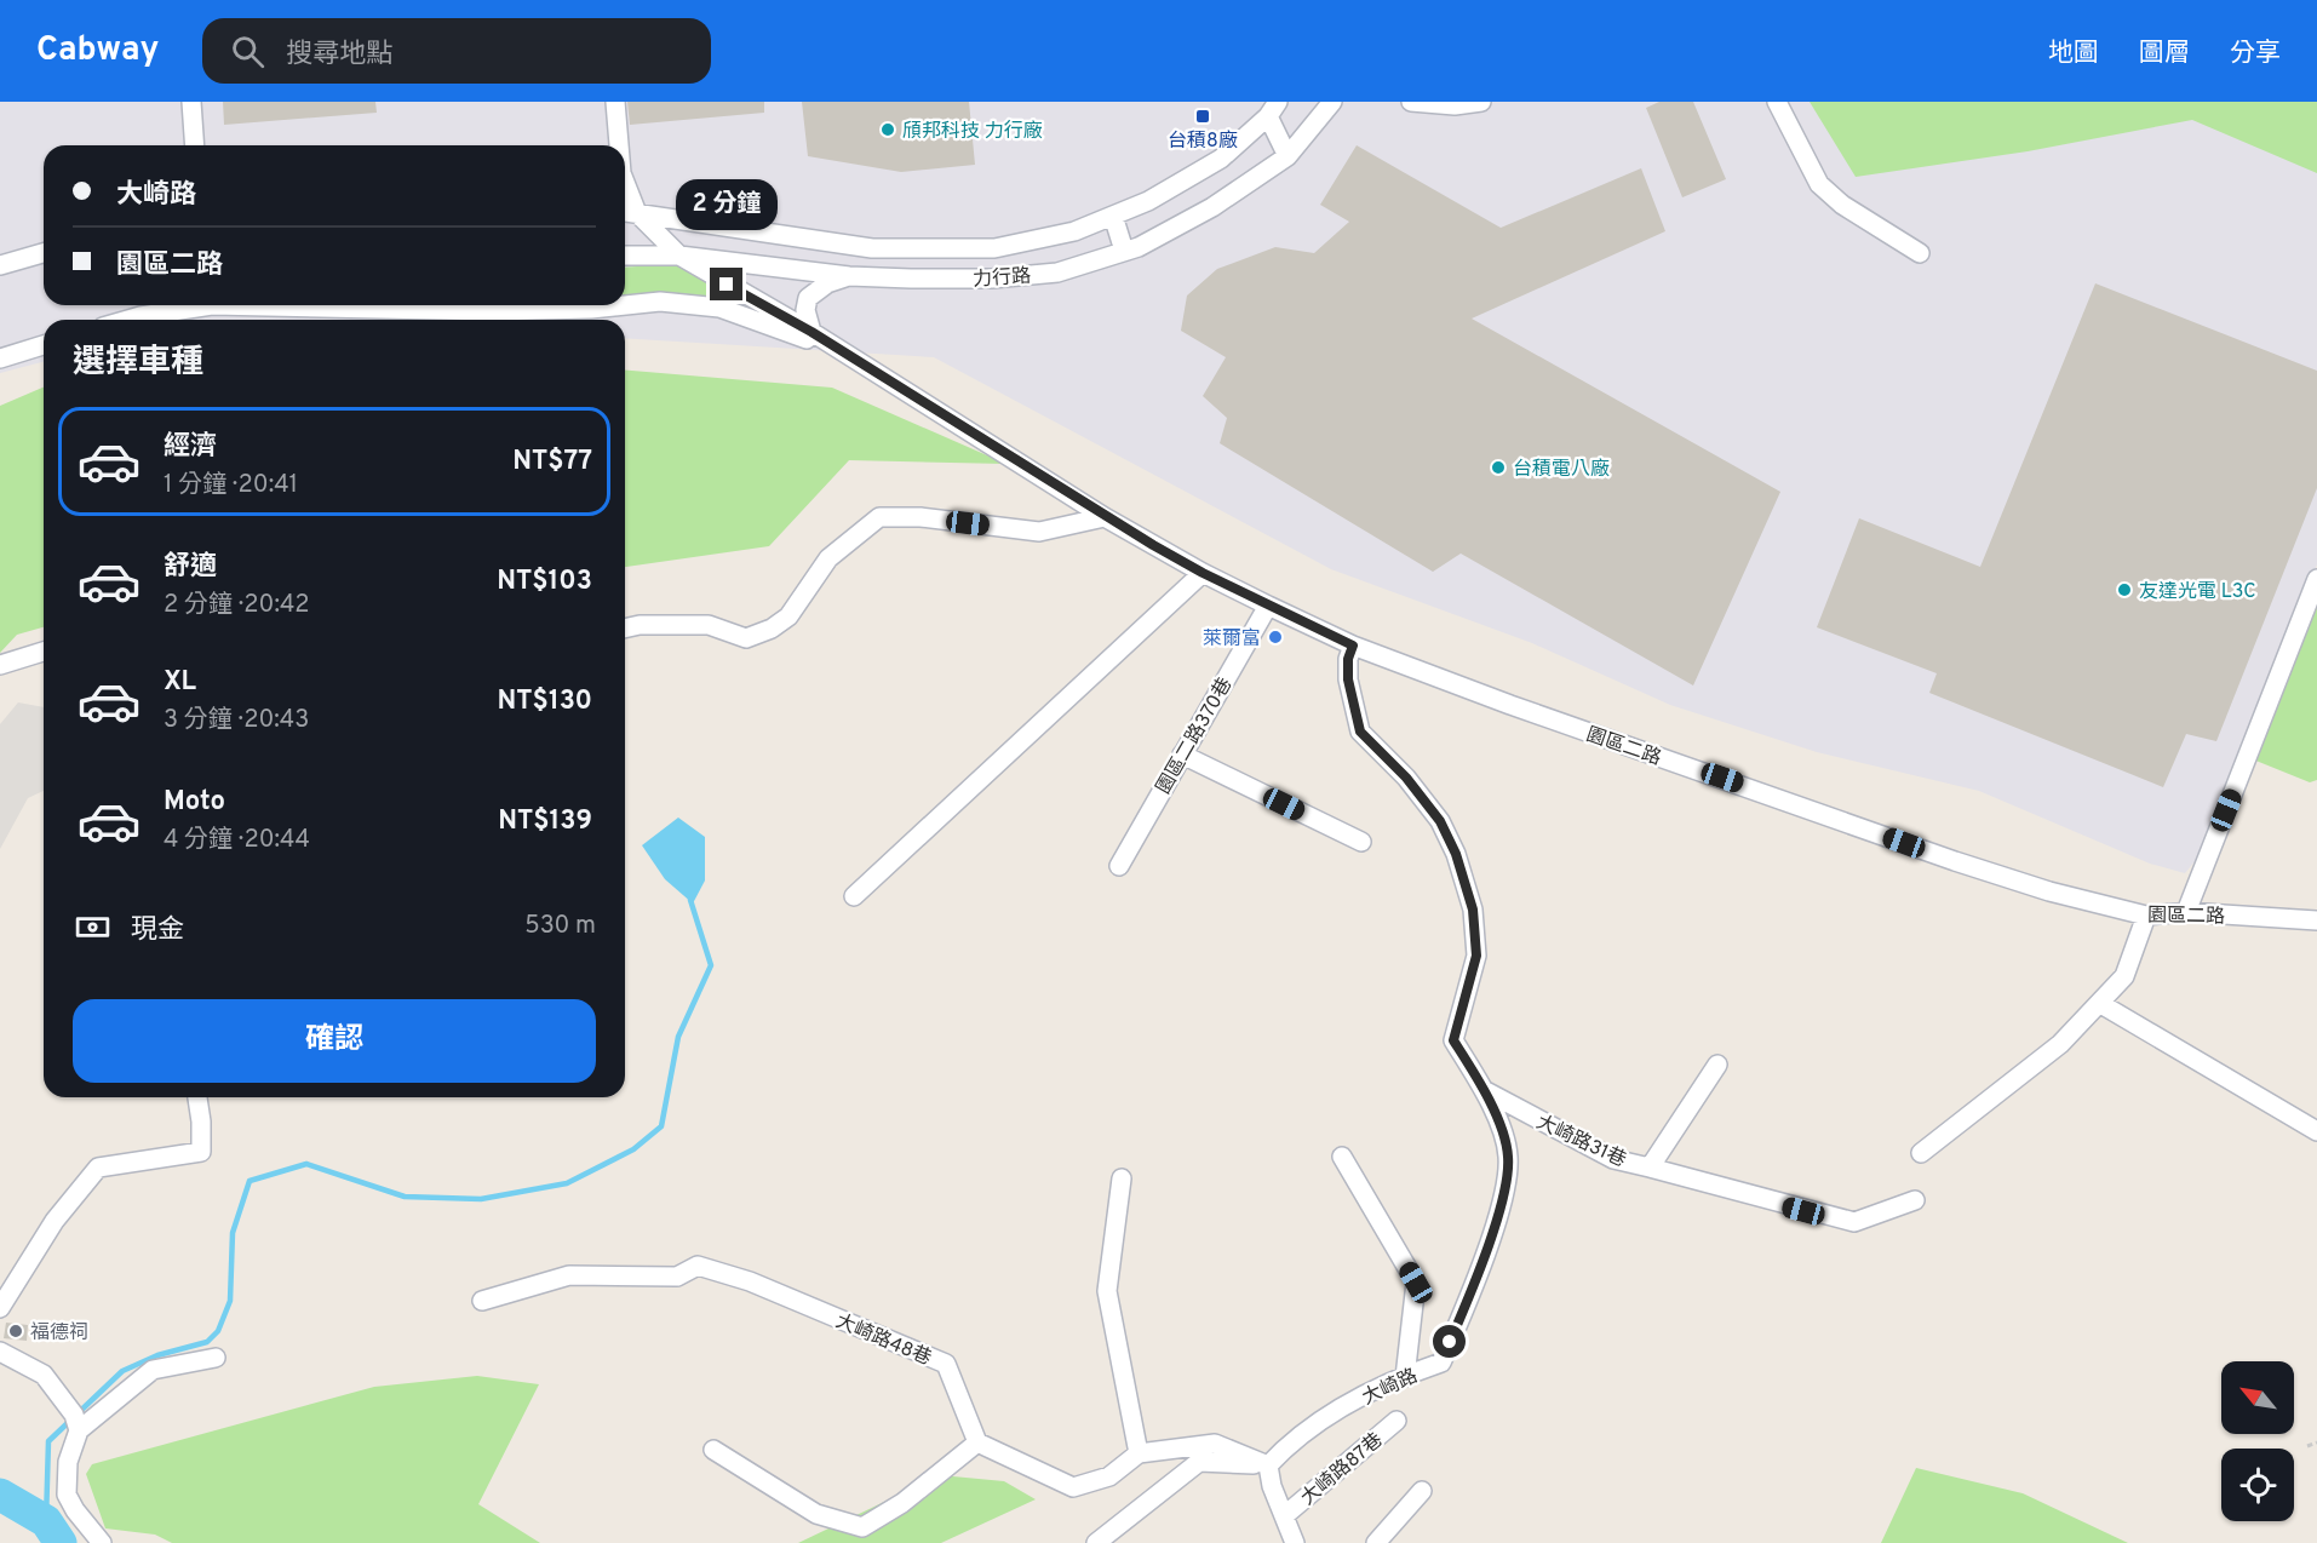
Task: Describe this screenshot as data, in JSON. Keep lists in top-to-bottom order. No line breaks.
{"streets":{"street":["力行路","園區二路370巷","園區二路","大崎路31巷","大崎路48巷","大崎路","大崎路87巷"]},"crossings":[["力行路","園區二路"],["園區二路370巷","園區二路"],["園區二路","大崎路"],["大崎路31巷","大崎路"]],"places":{"transit":["台積8廠"],"other":["頎邦科技 力行廠","台積電八廠","友達光電 L3C","萊爾富","福德祠"]},"north":"top left","page":{"header":"Cabway","search":"搜尋地點","nav":["地圖","圖層","分享"],"banner":["大崎路","園區二路"],"bubble":"2 分鐘","heading":"選擇車種","list":[{"name":"經濟","note":"1 分鐘 · 20:41","value":"NT$77"},{"name":"舒適","note":"2 分鐘 · 20:42","value":"NT$103"},{"name":"XL","note":"3 分鐘 · 20:43","value":"NT$130"},{"name":"Moto","note":"4 分鐘 · 20:44","value":"NT$139"}],"pay":["現金","530 m"],"buttons":"確認"}}
